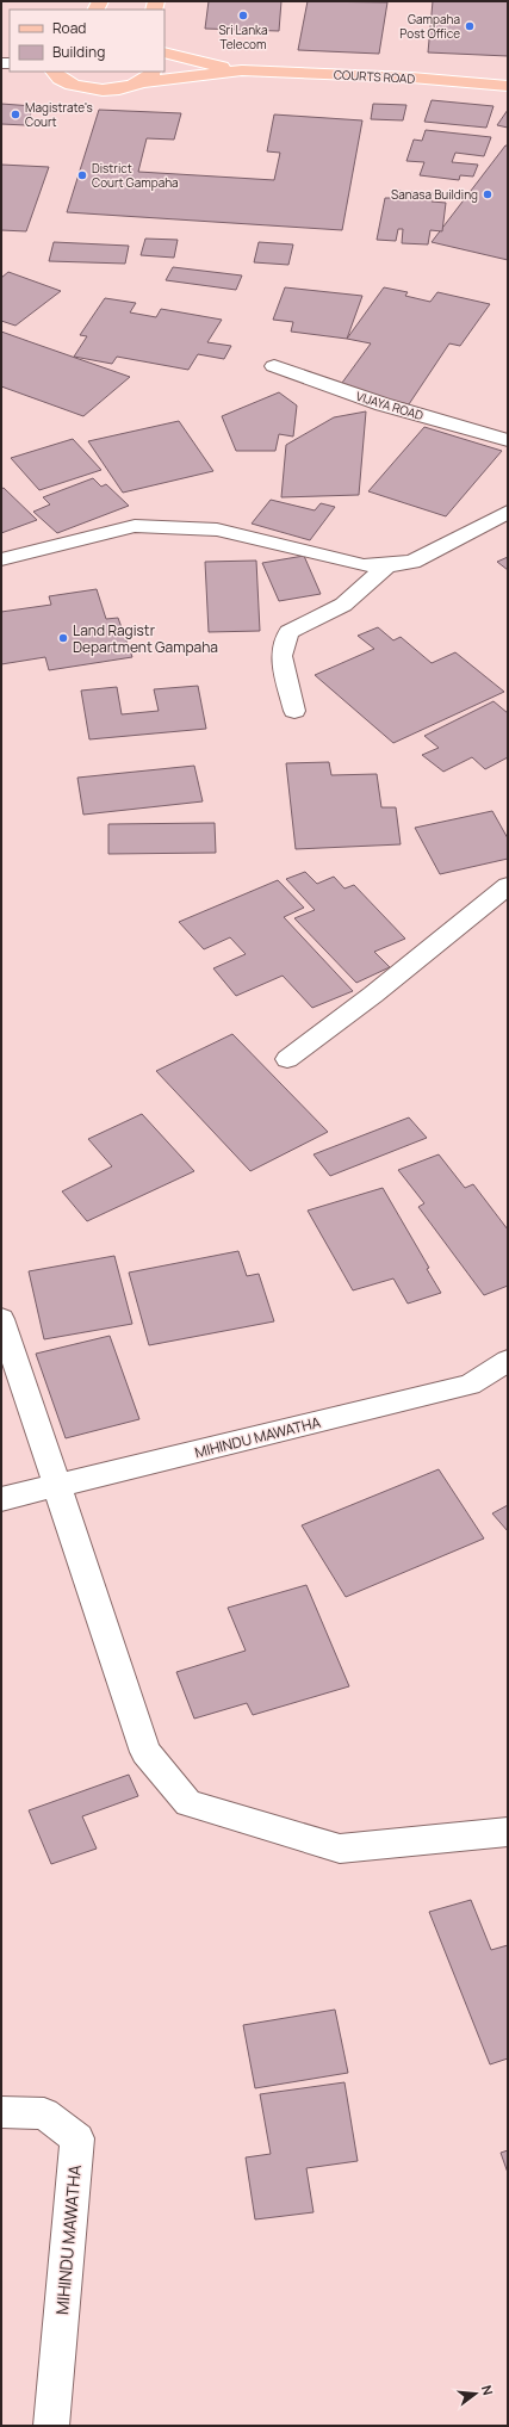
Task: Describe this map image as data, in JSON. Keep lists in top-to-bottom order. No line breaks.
{"streets":{"main road":["COURTS ROAD"],"street":["VIJAYA ROAD","MIHINDU MAWATHA"]},"places":["Sri Lanka Telecom","Gampaha Post Office","Magistrate's Court","District Court Gampaha","Sanasa Building","Land Ragistr Department Gampaha"],"legend":["Road","Building"],"north":"right"}
